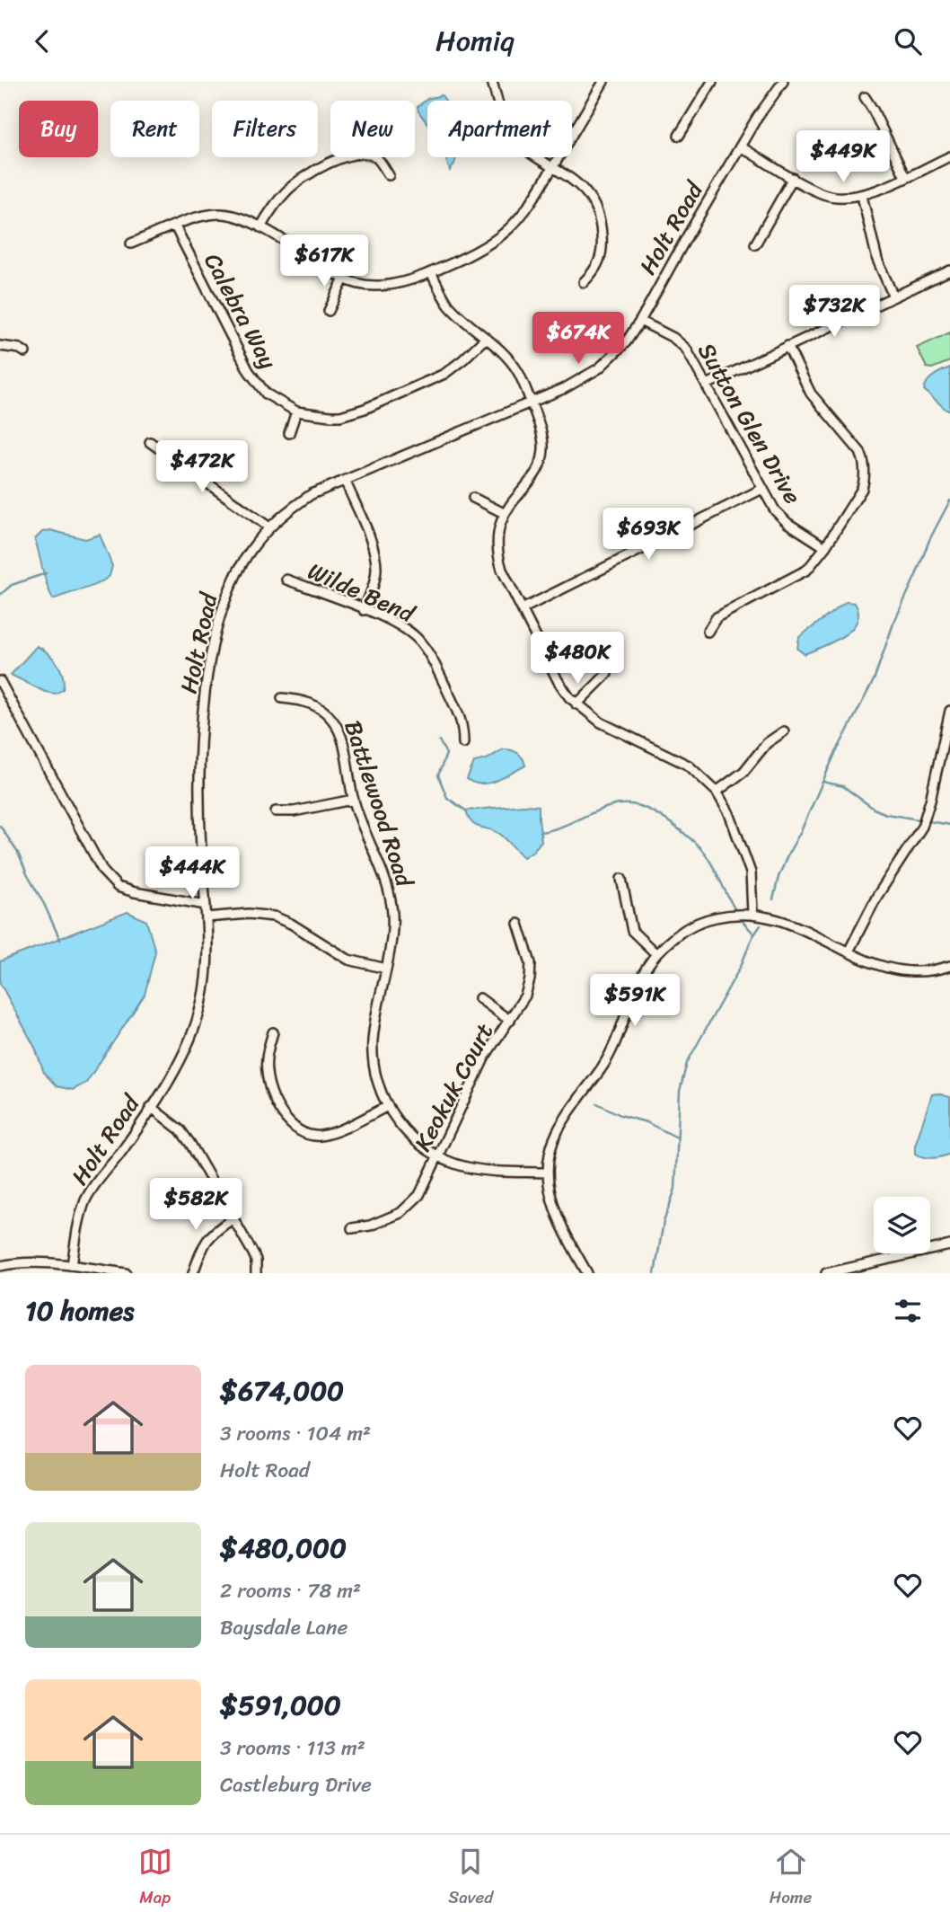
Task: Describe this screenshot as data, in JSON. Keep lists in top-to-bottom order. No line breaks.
{"streets":{"street":["Holt Road","Calebra Way","Sutton Glen Drive","Wilde Bend","Battlewood Road","Keokuk Court"]},"crossings":[["Holt Road","Sutton Glen Drive"],["Battlewood Road","Keokuk Court"]],"page":{"header":"Homiq","chip":["Buy","Rent","Filters","New","Apartment"],"price":["$449K","$617K","$732K","$674K","$472K","$693K","$480K","$444K","$591K","$582K"],"heading":"10 homes","list":[{"name":"$674,000","note":"3 rooms · 104 m² · Holt Road"},{"name":"$480,000","note":"2 rooms · 78 m² · Baysdale Lane"},{"name":"$591,000","note":"3 rooms · 113 m² · Castleburg Drive"}],"tabs":["Map","Saved","Home"]}}
